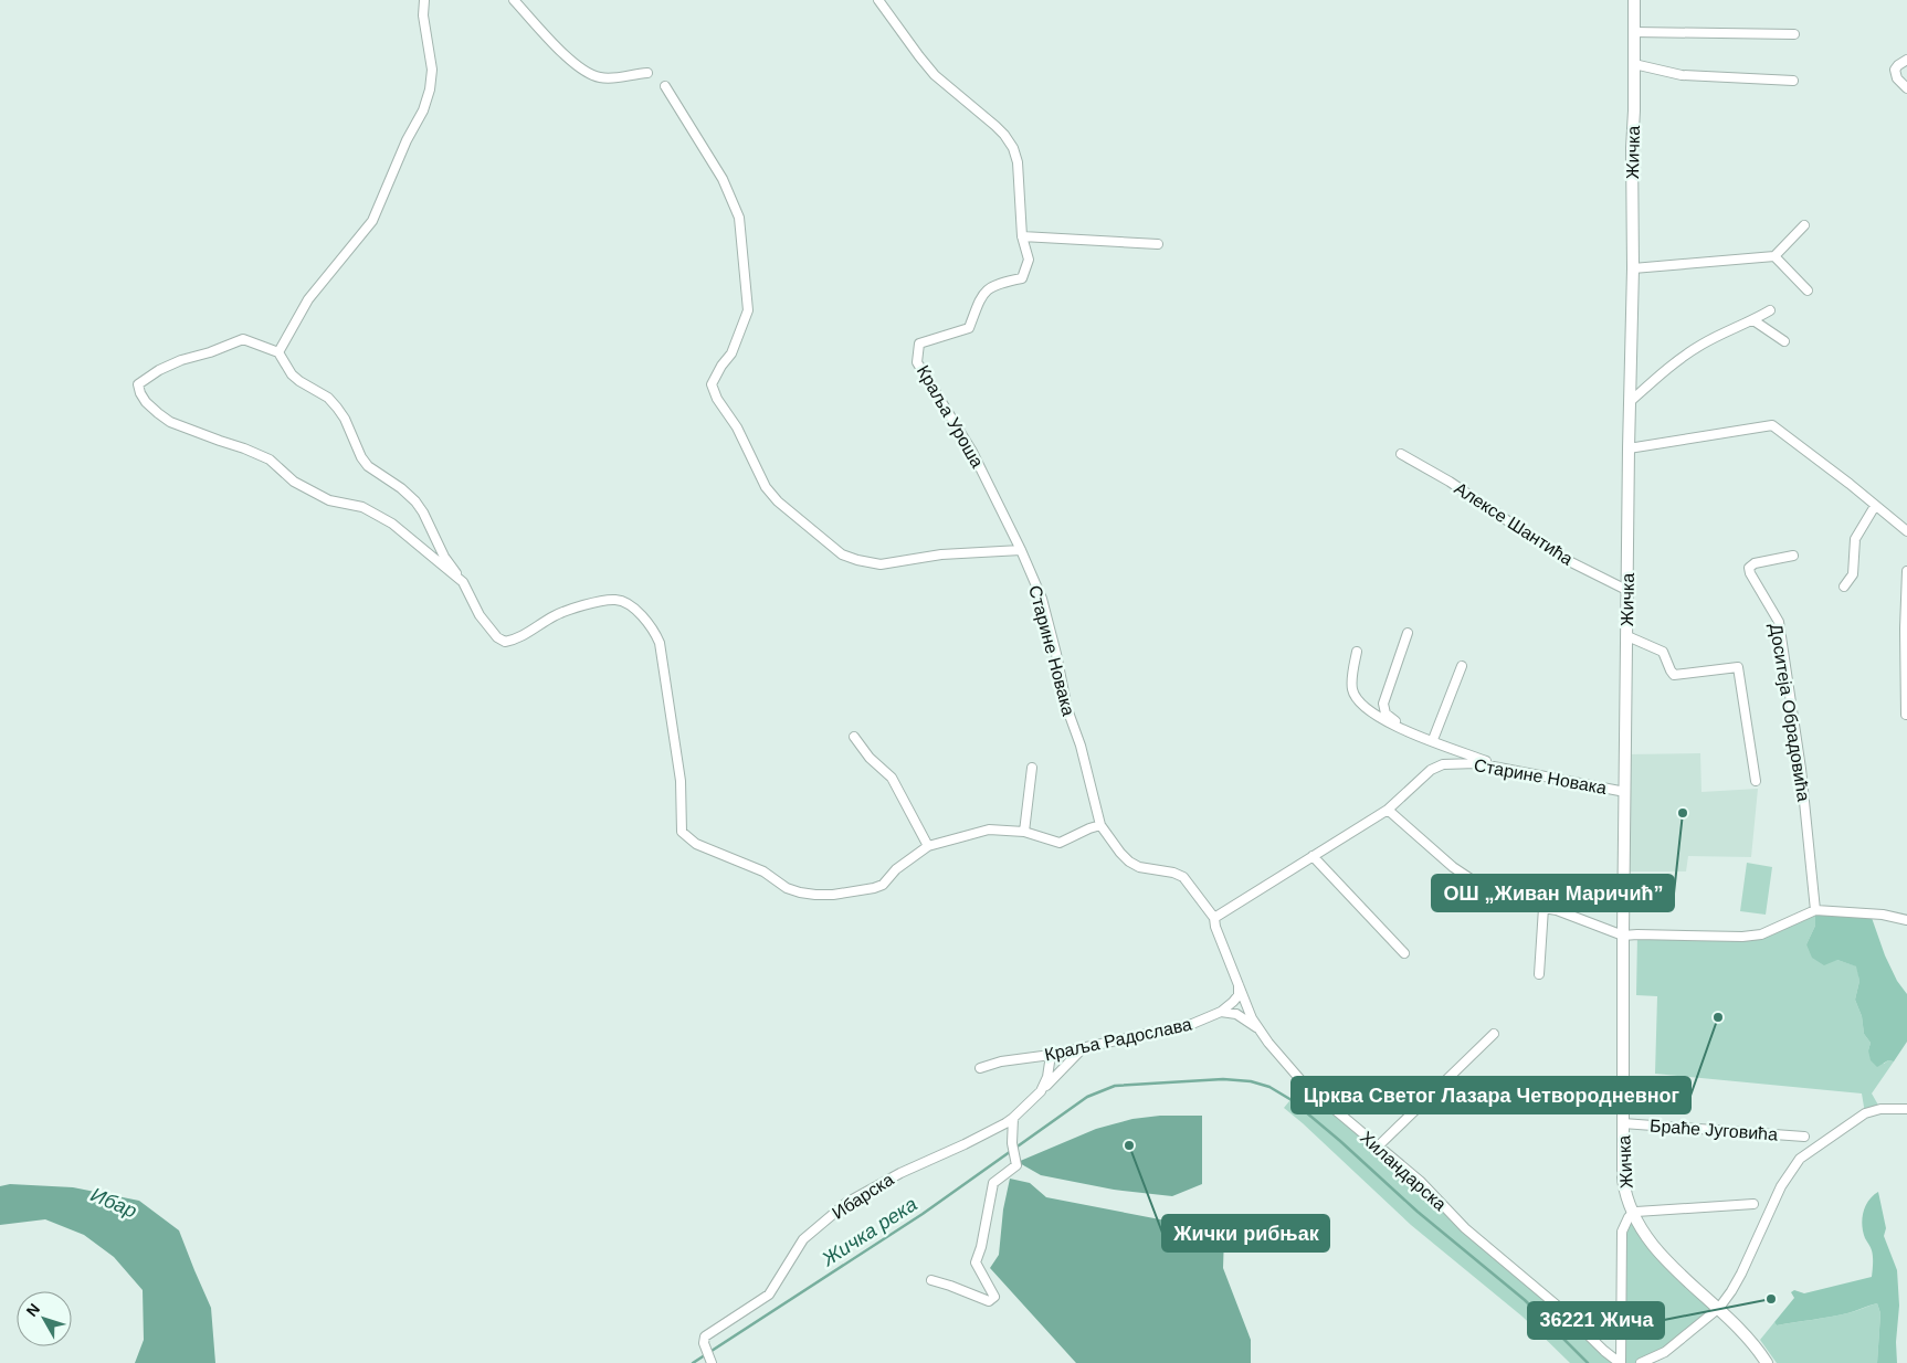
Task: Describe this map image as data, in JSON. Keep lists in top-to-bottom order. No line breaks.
{"streets":{"main road":["Жичка"],"street":["Краља Уроша","Алексе Шантића","Старине Новака","Доситеја Обрадовића","Краља Радослава","Браће Југовића","Хиландарска","Ибарска"]},"crossings":[["Жичка","Алексе Шантића"],["Жичка","Старине Новака"],["Жичка","Браће Југовића"],["Краља Уроша","Старине Новака"],["Старине Новака","Хиландарска"],["Краља Радослава","Хиландарска"],["Краља Радослава","Ибарска"]],"water":["Ибар","Жичка река"],"places":["ОШ „Живан Маричић”","Црква Светог Лазара Четвородневног","Жички рибњак","36221 Жича"],"north":"top left"}
